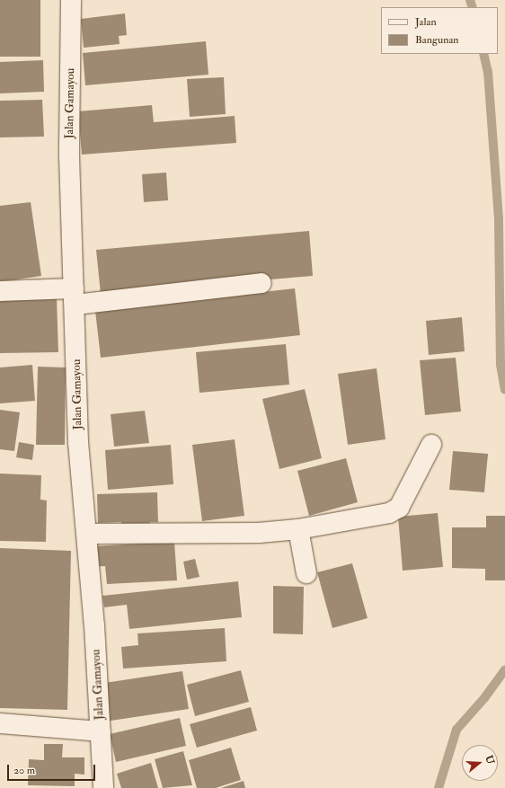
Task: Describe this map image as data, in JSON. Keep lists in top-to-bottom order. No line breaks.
{"streets":{"street":["Jalan Gamayou"]},"legend":["Jalan","Bangunan"],"scale_bar":"20 m","north":"right"}
